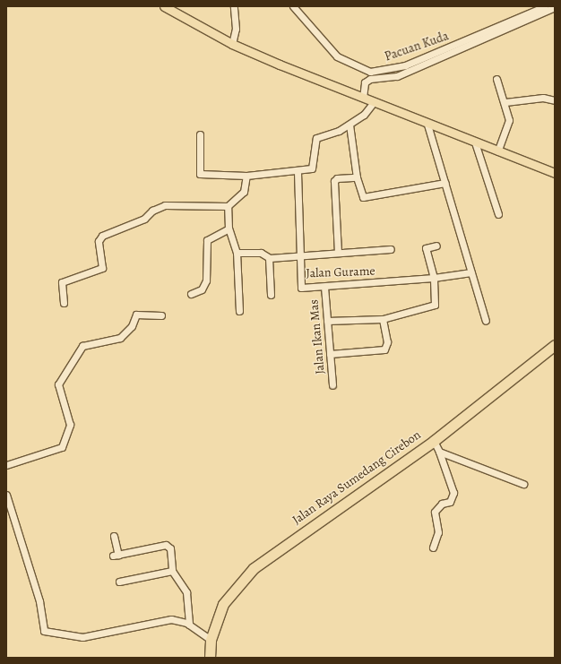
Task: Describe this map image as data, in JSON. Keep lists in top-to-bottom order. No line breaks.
{"streets":{"highway":["Jalan Raya Sumedang Cirebon"],"street":["Pacuan Kuda","Jalan Gurame","Jalan Ikan Mas"]},"crossings":[["Jalan Gurame","Jalan Ikan Mas"]]}
